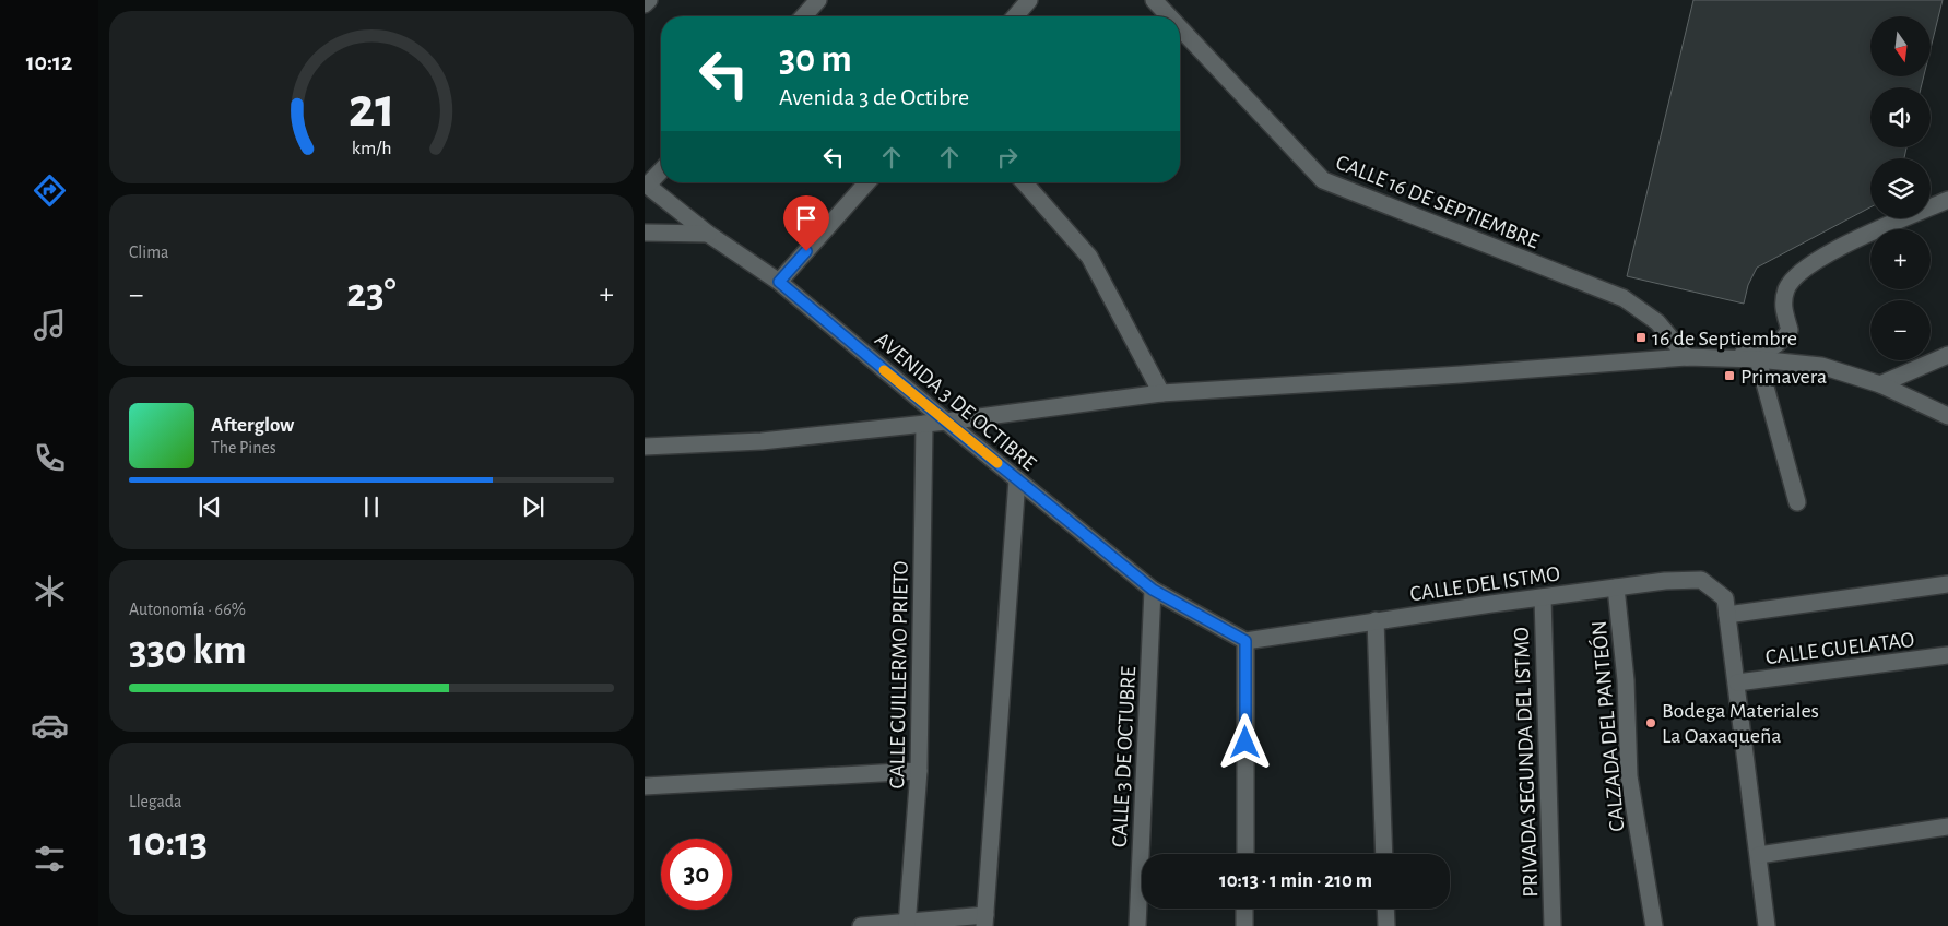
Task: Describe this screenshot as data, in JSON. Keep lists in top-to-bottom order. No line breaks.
{"streets":{"street":["CALLE 16 DE SEPTIEMBRE","AVENIDA 3 DE OCTIBRE","CALLE DEL ISTMO","CALLE GUELATAO","CALLE GUILLERMO PRIETO","CALZADA DEL PANTEÓN","CALLE 3 DE OCTUBRE","PRIVADA SEGUNDA DEL ISTMO"]},"crossings":[["AVENIDA 3 DE OCTIBRE","CALLE DEL ISTMO"],["AVENIDA 3 DE OCTIBRE","CALLE 3 DE OCTUBRE"],["CALLE DEL ISTMO","CALZADA DEL PANTEÓN"],["CALLE DEL ISTMO","PRIVADA SEGUNDA DEL ISTMO"]],"places":{"transit":["16 de Septiembre","Primavera"],"other":["Bodega Materiales La Oaxaqueña"]},"north":"bottom","page":{"tabs":"10:12","map_buttons":["+","−"],"turn":["30 m","Avenida 3 de Octibre"],"tile":["Clima",["Autonomía · 66%","330 km"],["Llegada","10:13"]],"heat":["−","23°","+"],"song":["Afterglow","The Pines"],"limit":"30","trip":"10:13 · 1 min · 210 m","gauge":["21","km/h"]}}
